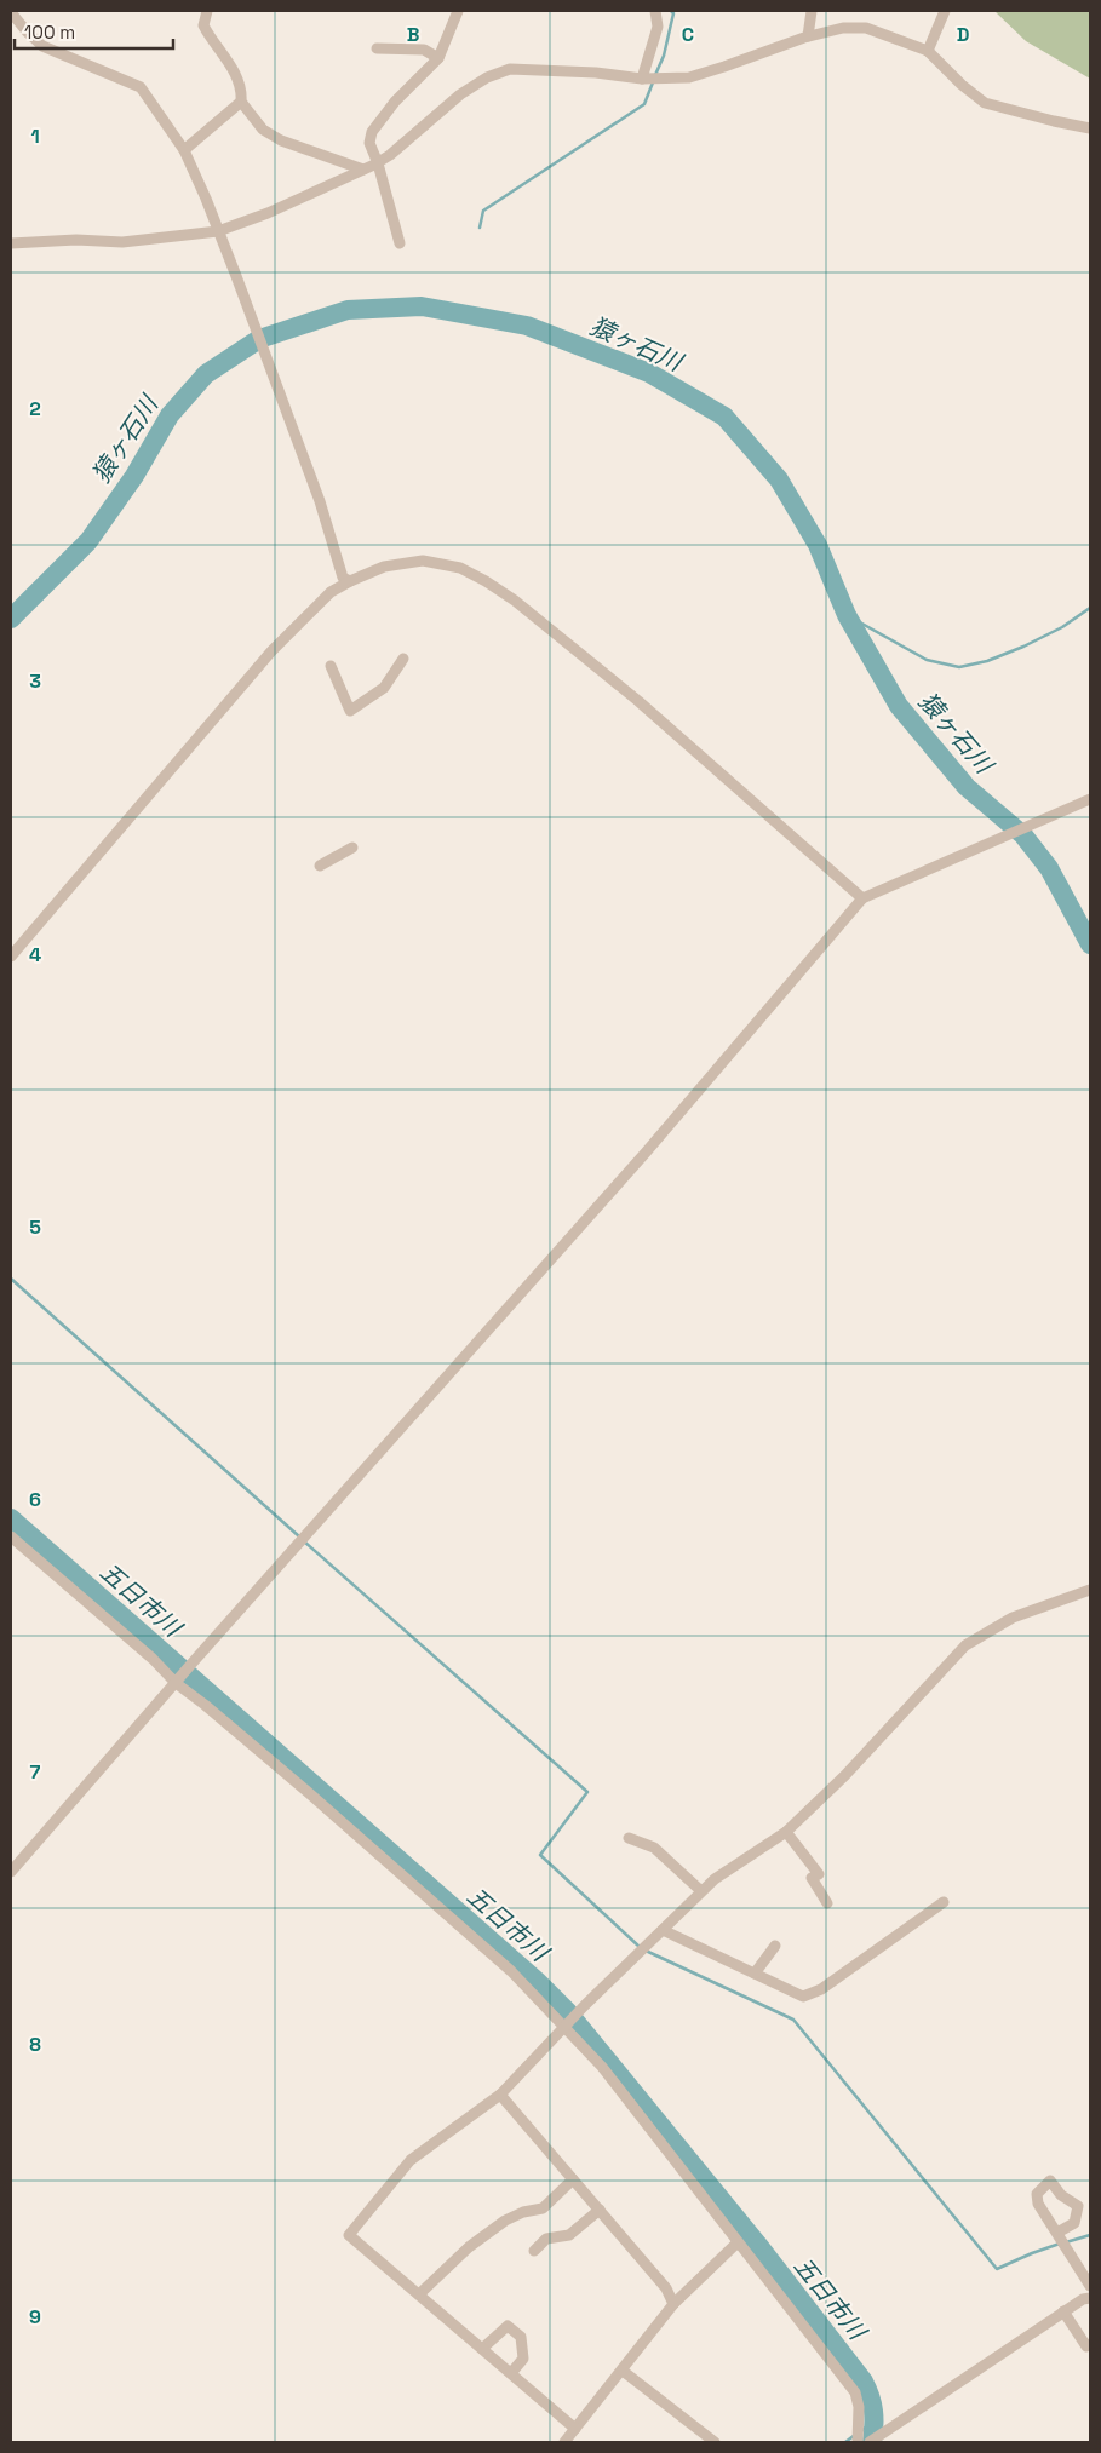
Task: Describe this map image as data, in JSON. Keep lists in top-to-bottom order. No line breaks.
{"water":["猿ヶ石川","五日市川"],"scale_bar":"100 m","grid":{"columns":["B","C","D"],"rows":["1","2","3","4","5","6","7","8","9"]}}
